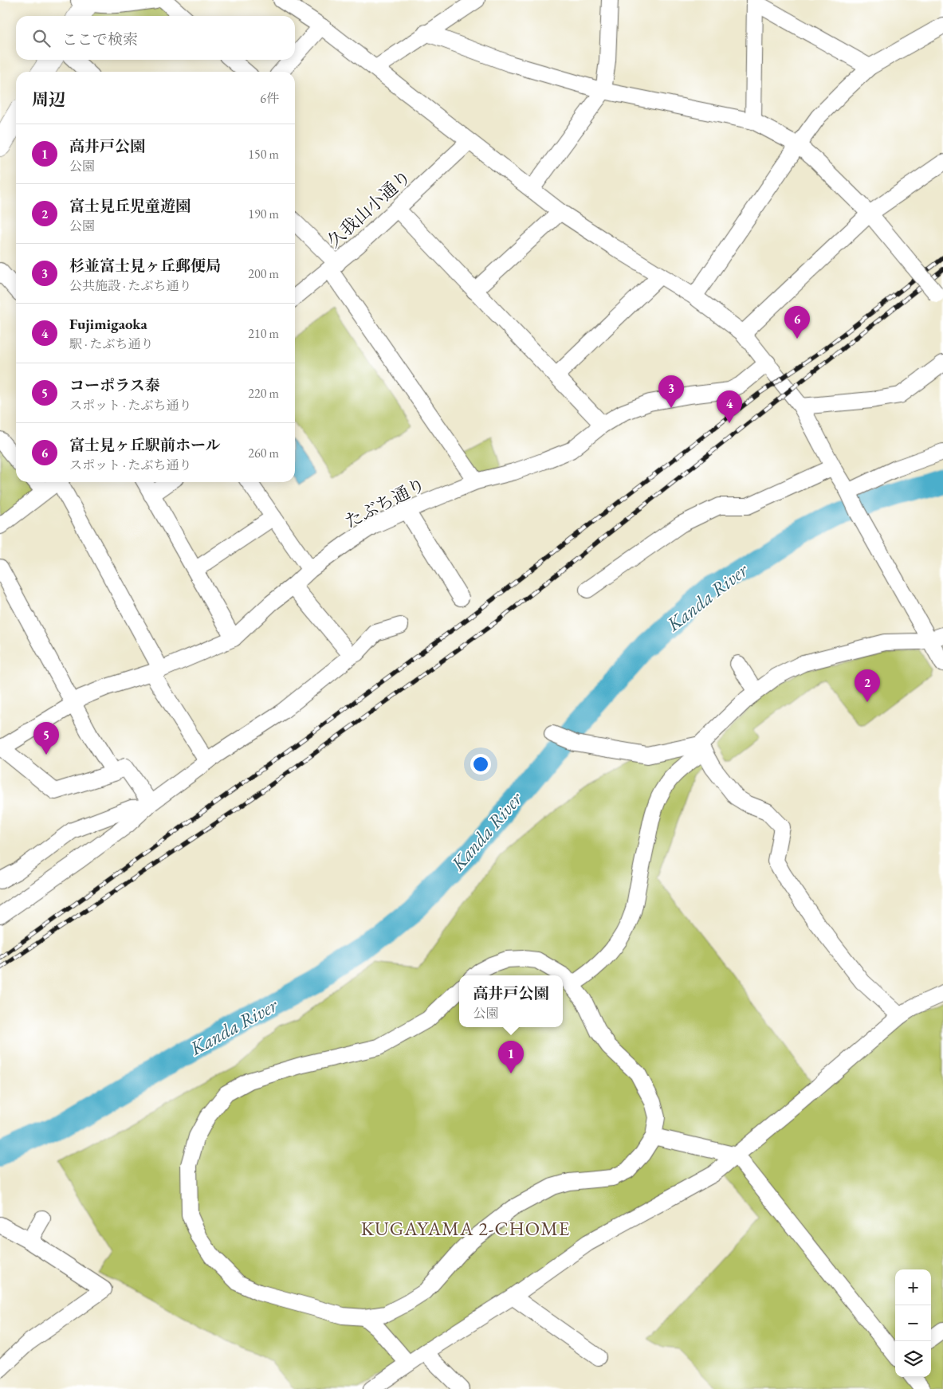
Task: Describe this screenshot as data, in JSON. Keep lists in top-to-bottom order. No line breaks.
{"streets":{"street":["久我山小通り","たぶち通り"]},"districts":["KUGAYAMA 2-CHOME"],"water":["Kanda River"],"page":{"search":"ここで検索","heading":["周辺","6件"],"list":[{"mark":"1","name":"高井戸公園","note":"公園","value":"150 m"},{"mark":"2","name":"富士見丘児童遊園","note":"公園","value":"190 m"},{"mark":"3","name":"杉並富士見ヶ丘郵便局","note":"公共施設 · たぶち通り","value":"200 m"},{"mark":"4","name":"Fujimigaoka","note":"駅 · たぶち通り","value":"210 m"},{"mark":"5","name":"コーポラス泰","note":"スポット · たぶち通り","value":"220 m"},{"mark":"6","name":"富士見ヶ丘駅前ホール","note":"スポット · たぶち通り","value":"260 m"}],"pins":["6","3","4","2","5","1"],"popup":["高井戸公園","公園"],"map_buttons":["+","−"]}}
